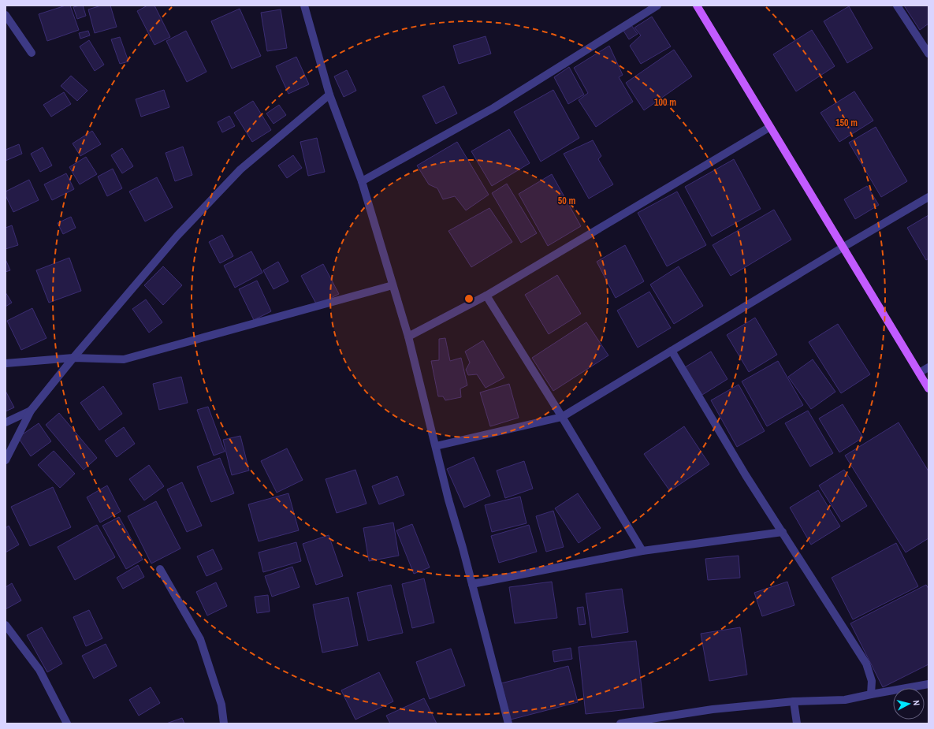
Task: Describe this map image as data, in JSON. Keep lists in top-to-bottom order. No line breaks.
{"north":"right","rings":["100 m","150 m","50 m"]}
